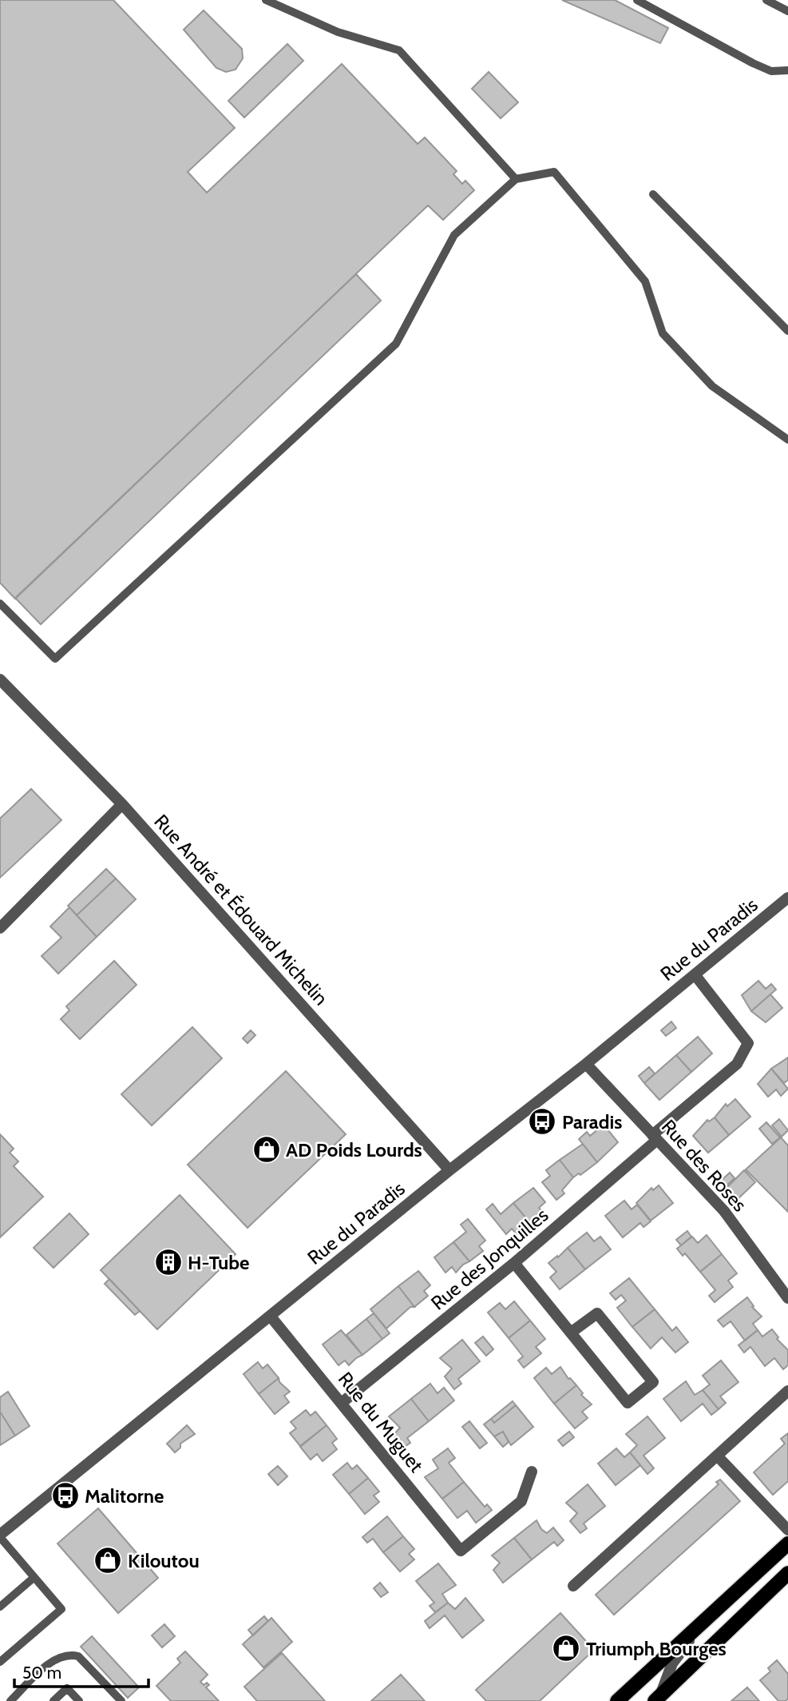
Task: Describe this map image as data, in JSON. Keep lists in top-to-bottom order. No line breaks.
{"streets":{"street":["Rue André et Édouard Michelin","Rue du Paradis","Rue des Roses","Rue des Jonquilles","Rue du Muguet"]},"crossings":[["Rue André et Édouard Michelin","Rue du Paradis"],["Rue du Paradis","Rue des Roses"],["Rue du Paradis","Rue des Jonquilles"],["Rue du Paradis","Rue du Muguet"],["Rue des Roses","Rue des Jonquilles"],["Rue des Jonquilles","Rue du Muguet"]],"places":{"bus stop":["Paradis","Malitorne"],"shop":["AD Poids Lourds","Kiloutou","Triumph Bourges"],"building":["H-Tube"]},"scale_bar":"50 m"}
